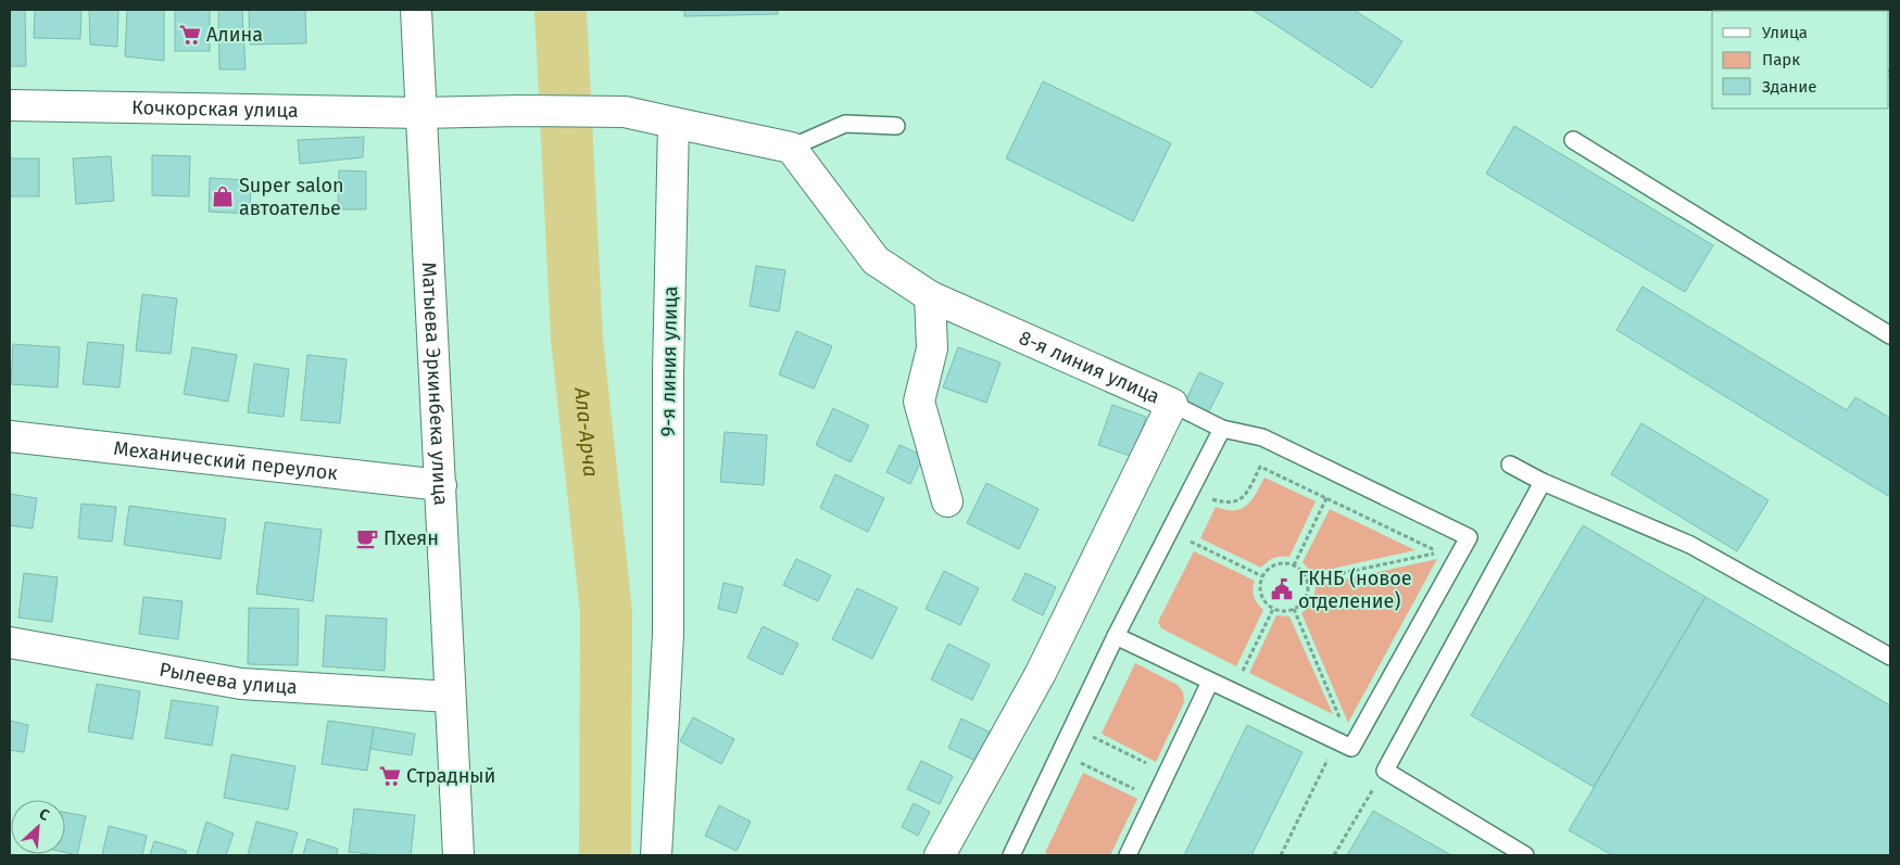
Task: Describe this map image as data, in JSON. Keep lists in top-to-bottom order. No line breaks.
{"streets":{"street":["Кочкорская улица","9-я линия улица","8-я линия улица","Матыева Эркинбека улица","Механический переулок","Рылеева улица"]},"crossings":[["Кочкорская улица","Матыева Эркинбека улица"],["Матыева Эркинбека улица","Механический переулок"],["Матыева Эркинбека улица","Рылеева улица"]],"water":["Ала-Арча"],"places":{"supermarket":["Алина","Страдный"],"shop":["Super salon автоателье"],"cafe":["Пхеян"],"public building":["ГКНБ (новое отделение)"]},"legend":["Улица","Парк","Здание"],"north":"top right"}
